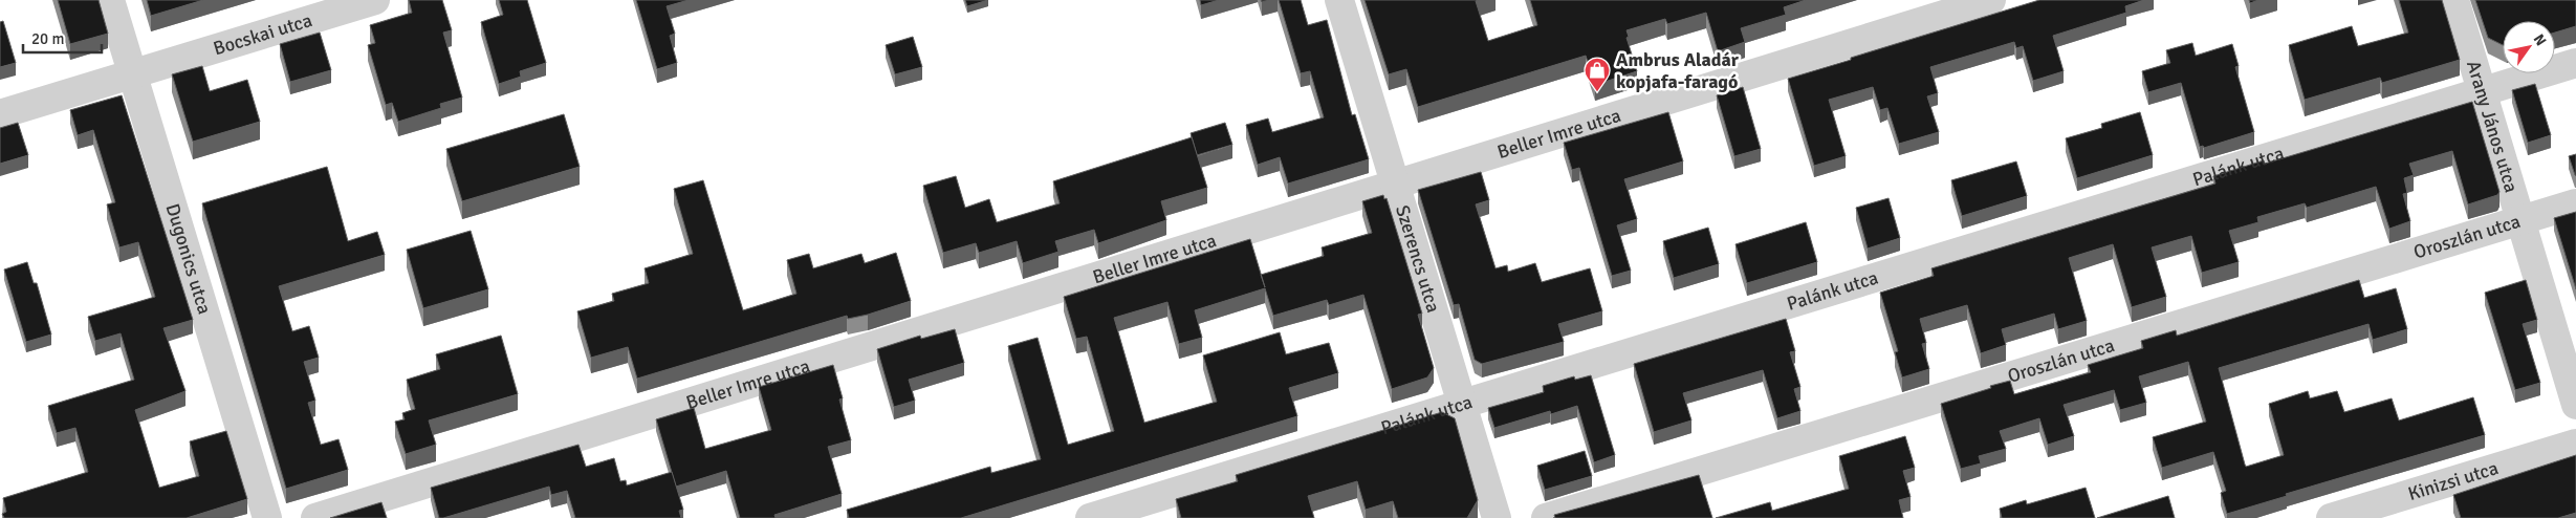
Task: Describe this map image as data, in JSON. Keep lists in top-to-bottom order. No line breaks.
{"streets":{"street":["Bocskai utca","Arany János utca","Beller Imre utca","Palánk utca","Oroszlán utca","Dugonics utca","Szerencs utca","Kinizsi utca"]},"crossings":[["Bocskai utca","Dugonics utca"],["Arany János utca","Palánk utca"],["Arany János utca","Oroszlán utca"],["Beller Imre utca","Szerencs utca"],["Palánk utca","Szerencs utca"]],"places":{"shop":["Ambrus Aladár kopjafa-faragó"]},"scale_bar":"20 m","north":"top right"}
